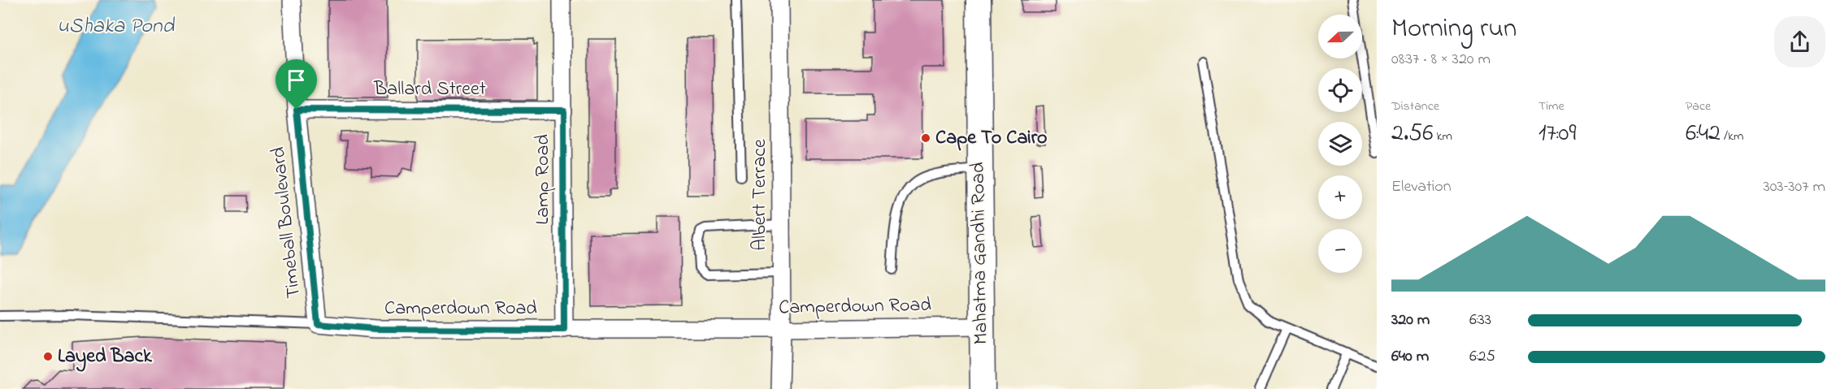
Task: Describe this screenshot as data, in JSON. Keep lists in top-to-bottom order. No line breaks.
{"streets":{"street":["Ballard Street","Lamp Road","Albert Terrace","Timeball Boulevard","Mahatma Gandhi Road","Camperdown Road"]},"crossings":[["Ballard Street","Lamp Road"],["Ballard Street","Timeball Boulevard"],["Lamp Road","Camperdown Road"],["Albert Terrace","Camperdown Road"],["Timeball Boulevard","Camperdown Road"],["Mahatma Gandhi Road","Camperdown Road"]],"water":["uShaka Pond"],"places":["Cape To Cairo","Layed Back"],"north":"left","page":{"heading":["Morning run","08:37 · 8 × 320 m"],"map_buttons":["+","−"],"stats":[["Distance","2.56 km"],["Time","17:09"],["Pace","6:42 /km"]],"chart":["Elevation","303–307 m"],"list":[{"name":"320 m","note":"6:33"},{"name":"640 m","note":"6:25"}]}}
